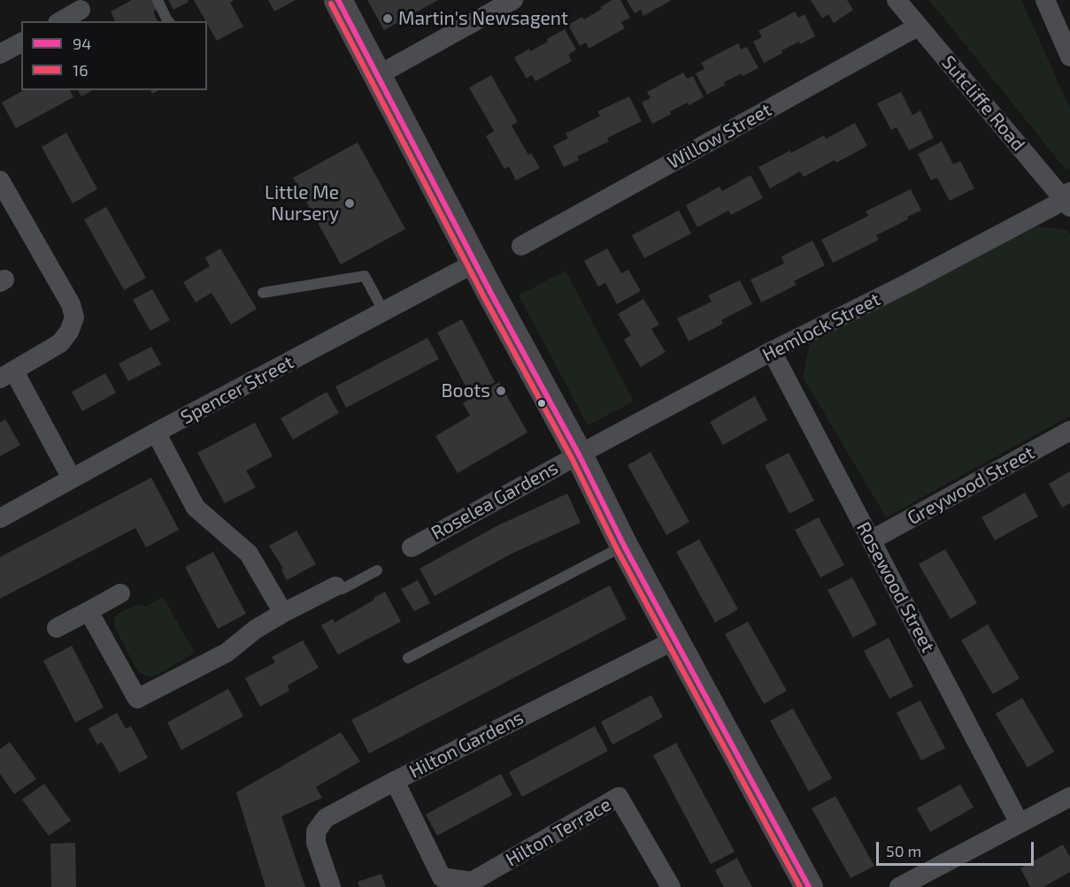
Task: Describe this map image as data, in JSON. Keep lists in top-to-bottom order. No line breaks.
{"streets":{"street":["Sutcliffe Road","Willow Street","Hemlock Street","Spencer Street","Greywood Street","Roselea Gardens","Rosewood Street","Hilton Gardens","Hilton Terrace"]},"crossings":[["Sutcliffe Road","Willow Street"],["Sutcliffe Road","Hemlock Street"],["Hemlock Street","Roselea Gardens"],["Hemlock Street","Rosewood Street"],["Greywood Street","Rosewood Street"],["Hilton Gardens","Hilton Terrace"]],"places":["Martin's Newsagent","Little Me Nursery","Boots"],"lines":["transit line 94","transit line 16"],"legend":["94","16"],"scale_bar":"50 m"}
